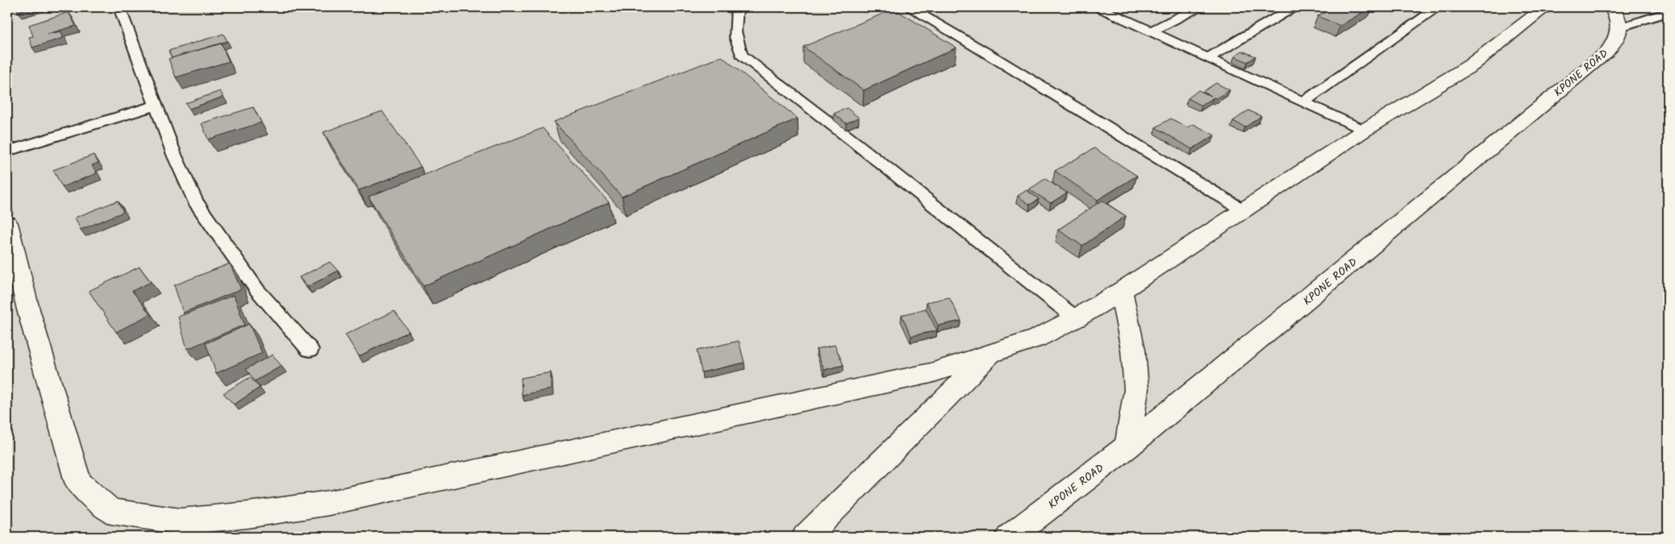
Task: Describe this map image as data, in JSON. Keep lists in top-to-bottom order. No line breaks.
{"streets":{"street":["KPONE ROAD"]}}
